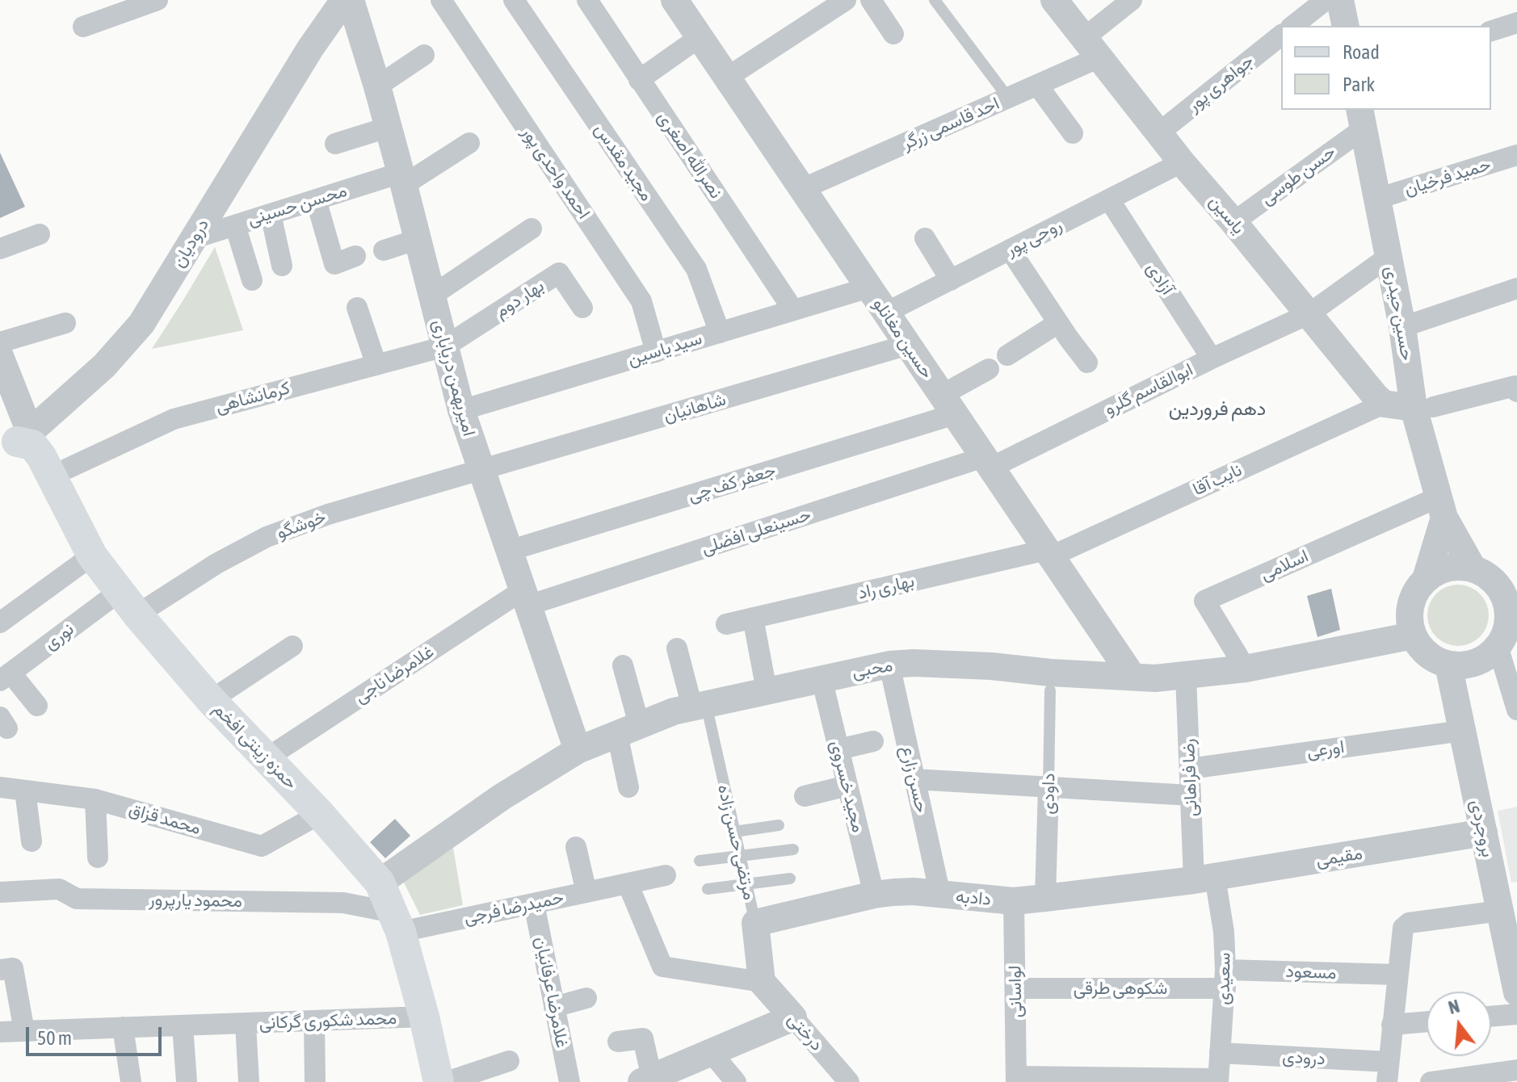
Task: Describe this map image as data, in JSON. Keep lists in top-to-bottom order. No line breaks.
{"streets":{"main road":["حمزه زینتی افخم"],"street":["جواهری پور","احد قاسمی زرگر","نصرالله اصغری","مجید مقدس","احمد واحدی پور","حسن طوسی","حمید فرخیان","محسن حسینی","یاسین","روحی پور","درودیان","آزادی","بهار دوم","حسین حیدری","حسین مغانلو","سید یاسین","امیربهمن دریاباری","ابوالقاسم گلرو","کرمانشاهی","شاهانیان","نایب آقا","جعفر کف چی","خوشگو","حسینعلی افضلی","اسلامی","بهاری راد","نوری","محبی","غلامرضا ناجی","اورعی","رضا فراهانی","حسن زارع","مجید خسروی","داودی","محمد قزاق","بروجردی","مرتضی حسن زاده","مقیمی","دادبه","محمود یارپرور","حمیدرضا فرجی","مسعود","سعیدی","شکوهی طرقی","لواسانی","غلامرضا عرفانیان","محمد شکوری گرکانی","درختی","درودی"]},"crossings":[["جواهری پور","یاسین"],["احد قاسمی زرگر","یاسین"],["احد قاسمی زرگر","حسین مغانلو"],["نصرالله اصغری","سید یاسین"],["مجید مقدس","سید یاسین"],["احمد واحدی پور","سید یاسین"],["حسن طوسی","یاسین"],["حسن طوسی","حسین حیدری"],["حمید فرخیان","حسین حیدری"],["محسن حسینی","درودیان"],["محسن حسینی","امیربهمن دریاباری"],["یاسین","روحی پور"],["یاسین","ابوالقاسم گلرو"],["یاسین","نایب آقا"],["روحی پور","آزادی"],["روحی پور","حسین مغانلو"],["درودیان","حمزه زینتی افخم"],["آزادی","ابوالقاسم گلرو"],["بهار دوم","امیربهمن دریاباری"],["بهار دوم","کرمانشاهی"],["حسین حیدری","ابوالقاسم گلرو"],["حسین حیدری","اسلامی"],["حسین حیدری","محبی"],["حسین حیدری","بروجردی"],["حسین مغانلو","سید یاسین"],["حسین مغانلو","ابوالقاسم گلرو"],["حسین مغانلو","شاهانیان"],["حسین مغانلو","نایب آقا"],["حسین مغانلو","جعفر کف چی"],["حسین مغانلو","حسینعلی افضلی"],["حسین مغانلو","بهاری راد"],["حسین مغانلو","محبی"],["سید یاسین","امیربهمن دریاباری"],["امیربهمن دریاباری","کرمانشاهی"],["امیربهمن دریاباری","شاهانیان"],["امیربهمن دریاباری","جعفر کف چی"],["امیربهمن دریاباری","خوشگو"],["امیربهمن دریاباری","حسینعلی افضلی"],["امیربهمن دریاباری","محبی"],["امیربهمن دریاباری","غلامرضا ناجی"],["ابوالقاسم گلرو","حسینعلی افضلی"],["شاهانیان","خوشگو"],["نایب آقا","بهاری راد"],["خوشگو","نوری"],["خوشگو","حمزه زینتی افخم"],["حسینعلی افضلی","غلامرضا ناجی"],["اسلامی","محبی"],["نوری","حمزه زینتی افخم"],["محبی","حمزه زینتی افخم"],["محبی","رضا فراهانی"],["محبی","حسن زارع"],["محبی","مجید خسروی"],["محبی","بروجردی"],["محبی","مرتضی حسن زاده"],["غلامرضا ناجی","حمزه زینتی افخم"],["حمزه زینتی افخم","محمد قزاق"],["حمزه زینتی افخم","محمود یارپرور"],["حمزه زینتی افخم","حمیدرضا فرجی"],["حمزه زینتی افخم","محمد شکوری گرکانی"],["اورعی","رضا فراهانی"],["اورعی","بروجردی"],["رضا فراهانی","مقیمی"],["رضا فراهانی","دادبه"],["رضا فراهانی","سعیدی"],["حسن زارع","دادبه"],["مجید خسروی","دادبه"],["داودی","دادبه"],["بروجردی","مقیمی"],["مرتضی حسن زاده","دادبه"],["مرتضی حسن زاده","درختی"],["مقیمی","دادبه"],["مقیمی","سعیدی"],["دادبه","سعیدی"],["دادبه","لواسانی"],["محمود یارپرور","حمیدرضا فرجی"],["حمیدرضا فرجی","غلامرضا عرفانیان"],["مسعود","سعیدی"],["مسعود","شکوهی طرقی"],["سعیدی","شکوهی طرقی"],["سعیدی","درودی"],["شکوهی طرقی","لواسانی"]],"districts":["دهم فروردین"],"legend":["Road","Park"],"scale_bar":"50 m","north":"top"}
